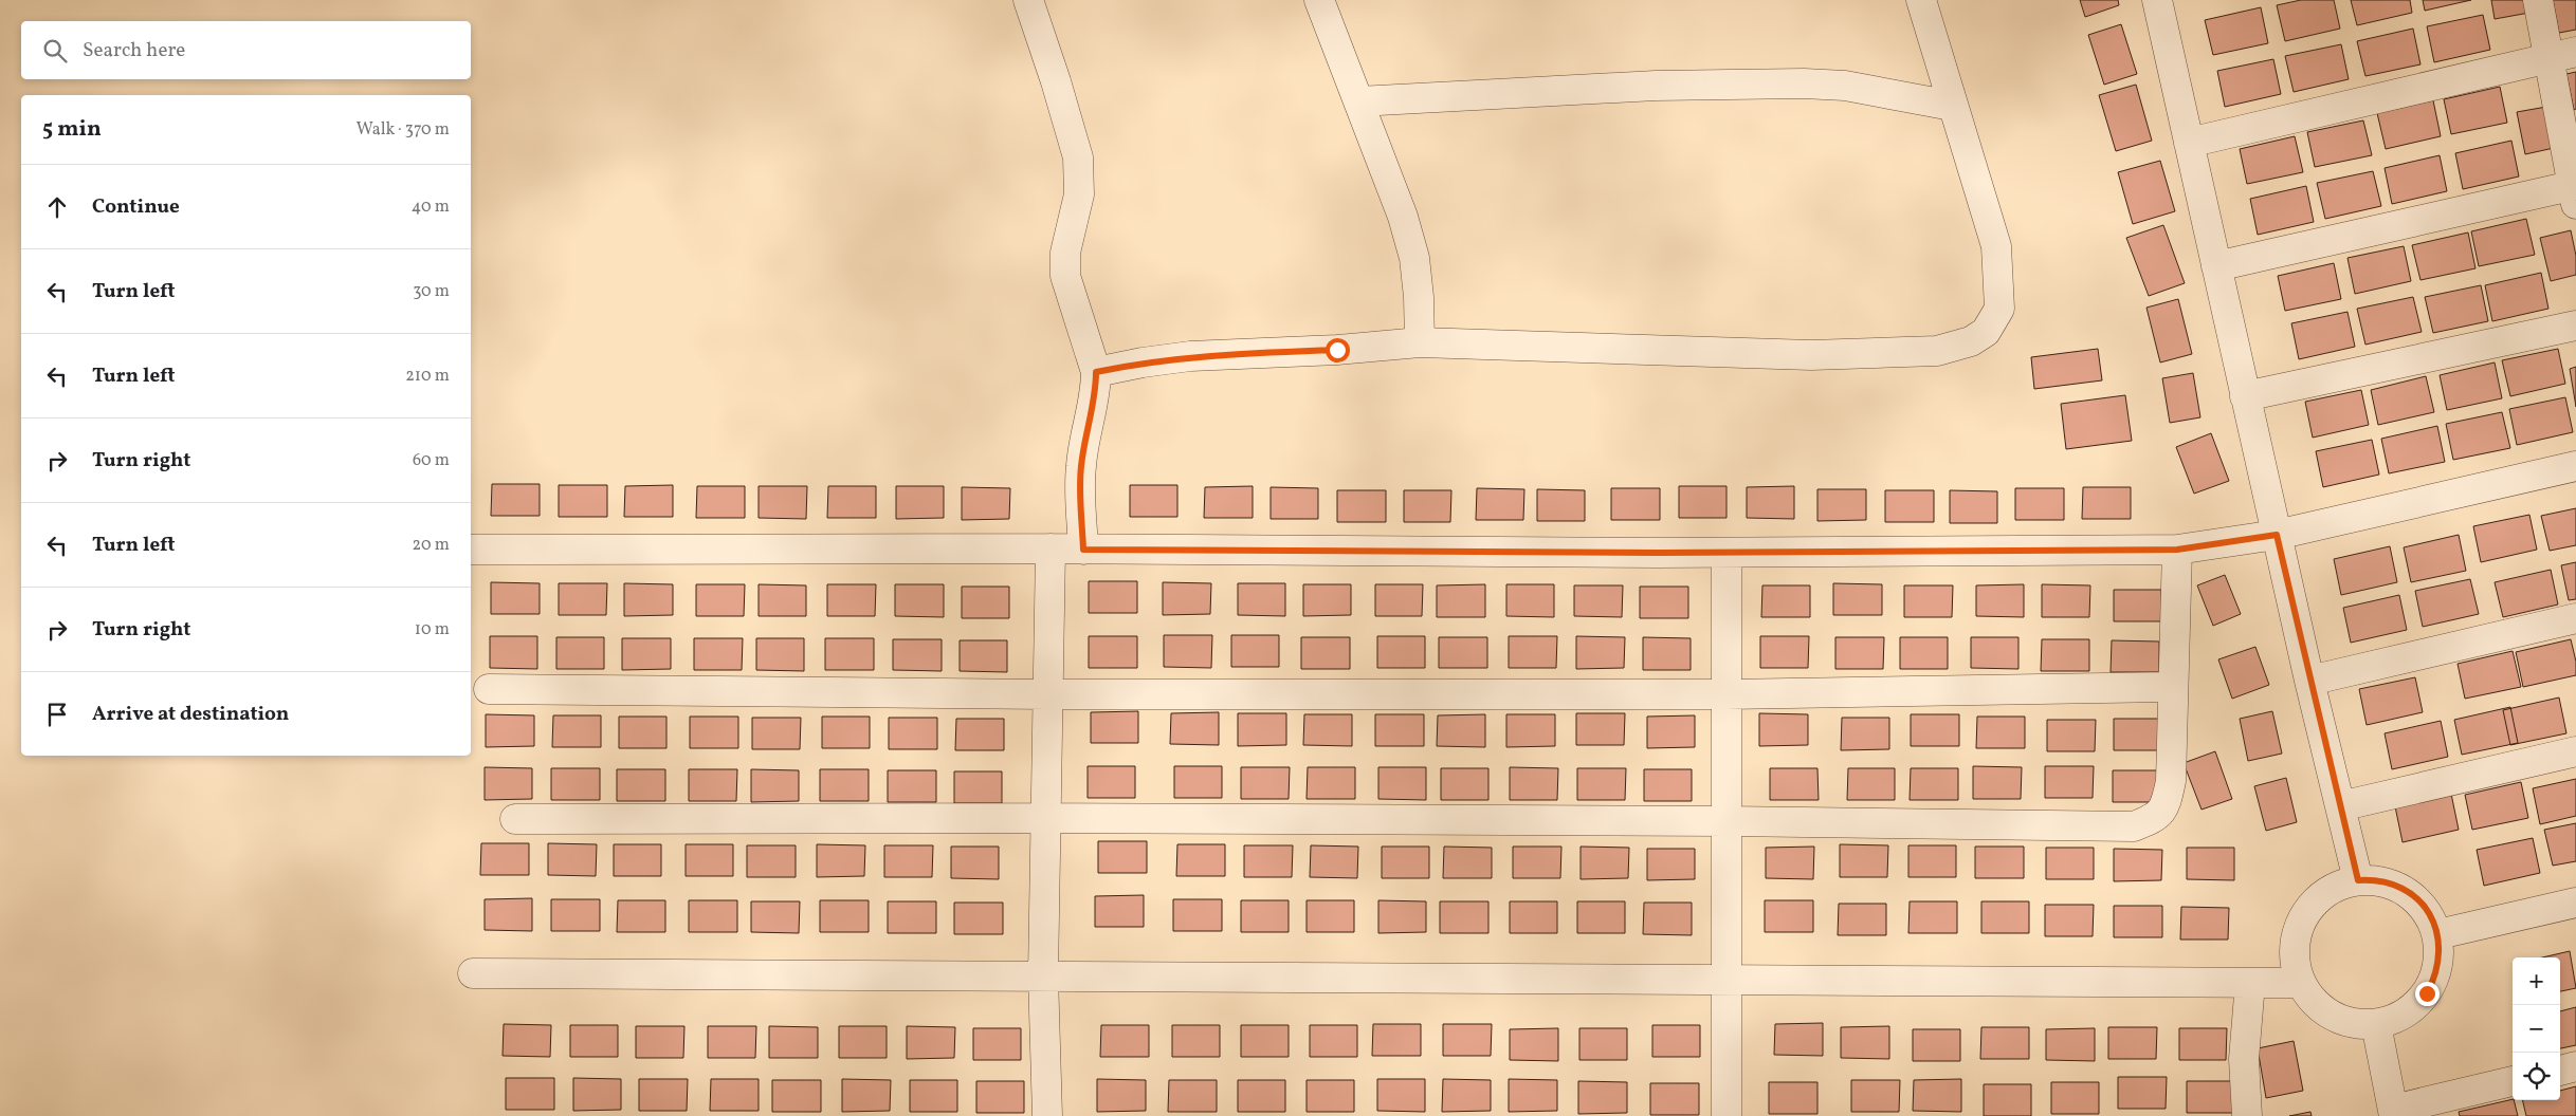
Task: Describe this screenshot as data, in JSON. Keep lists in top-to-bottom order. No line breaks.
{"page":{"search":"Search here","heading":["5 min","Walk · 370 m"],"list":[["Continue","40 m"],["Turn left","30 m"],["Turn left","210 m"],["Turn right","60 m"],["Turn left","20 m"],["Turn right","10 m"],"Arrive at destination"],"map_buttons":["+","−"]}}
